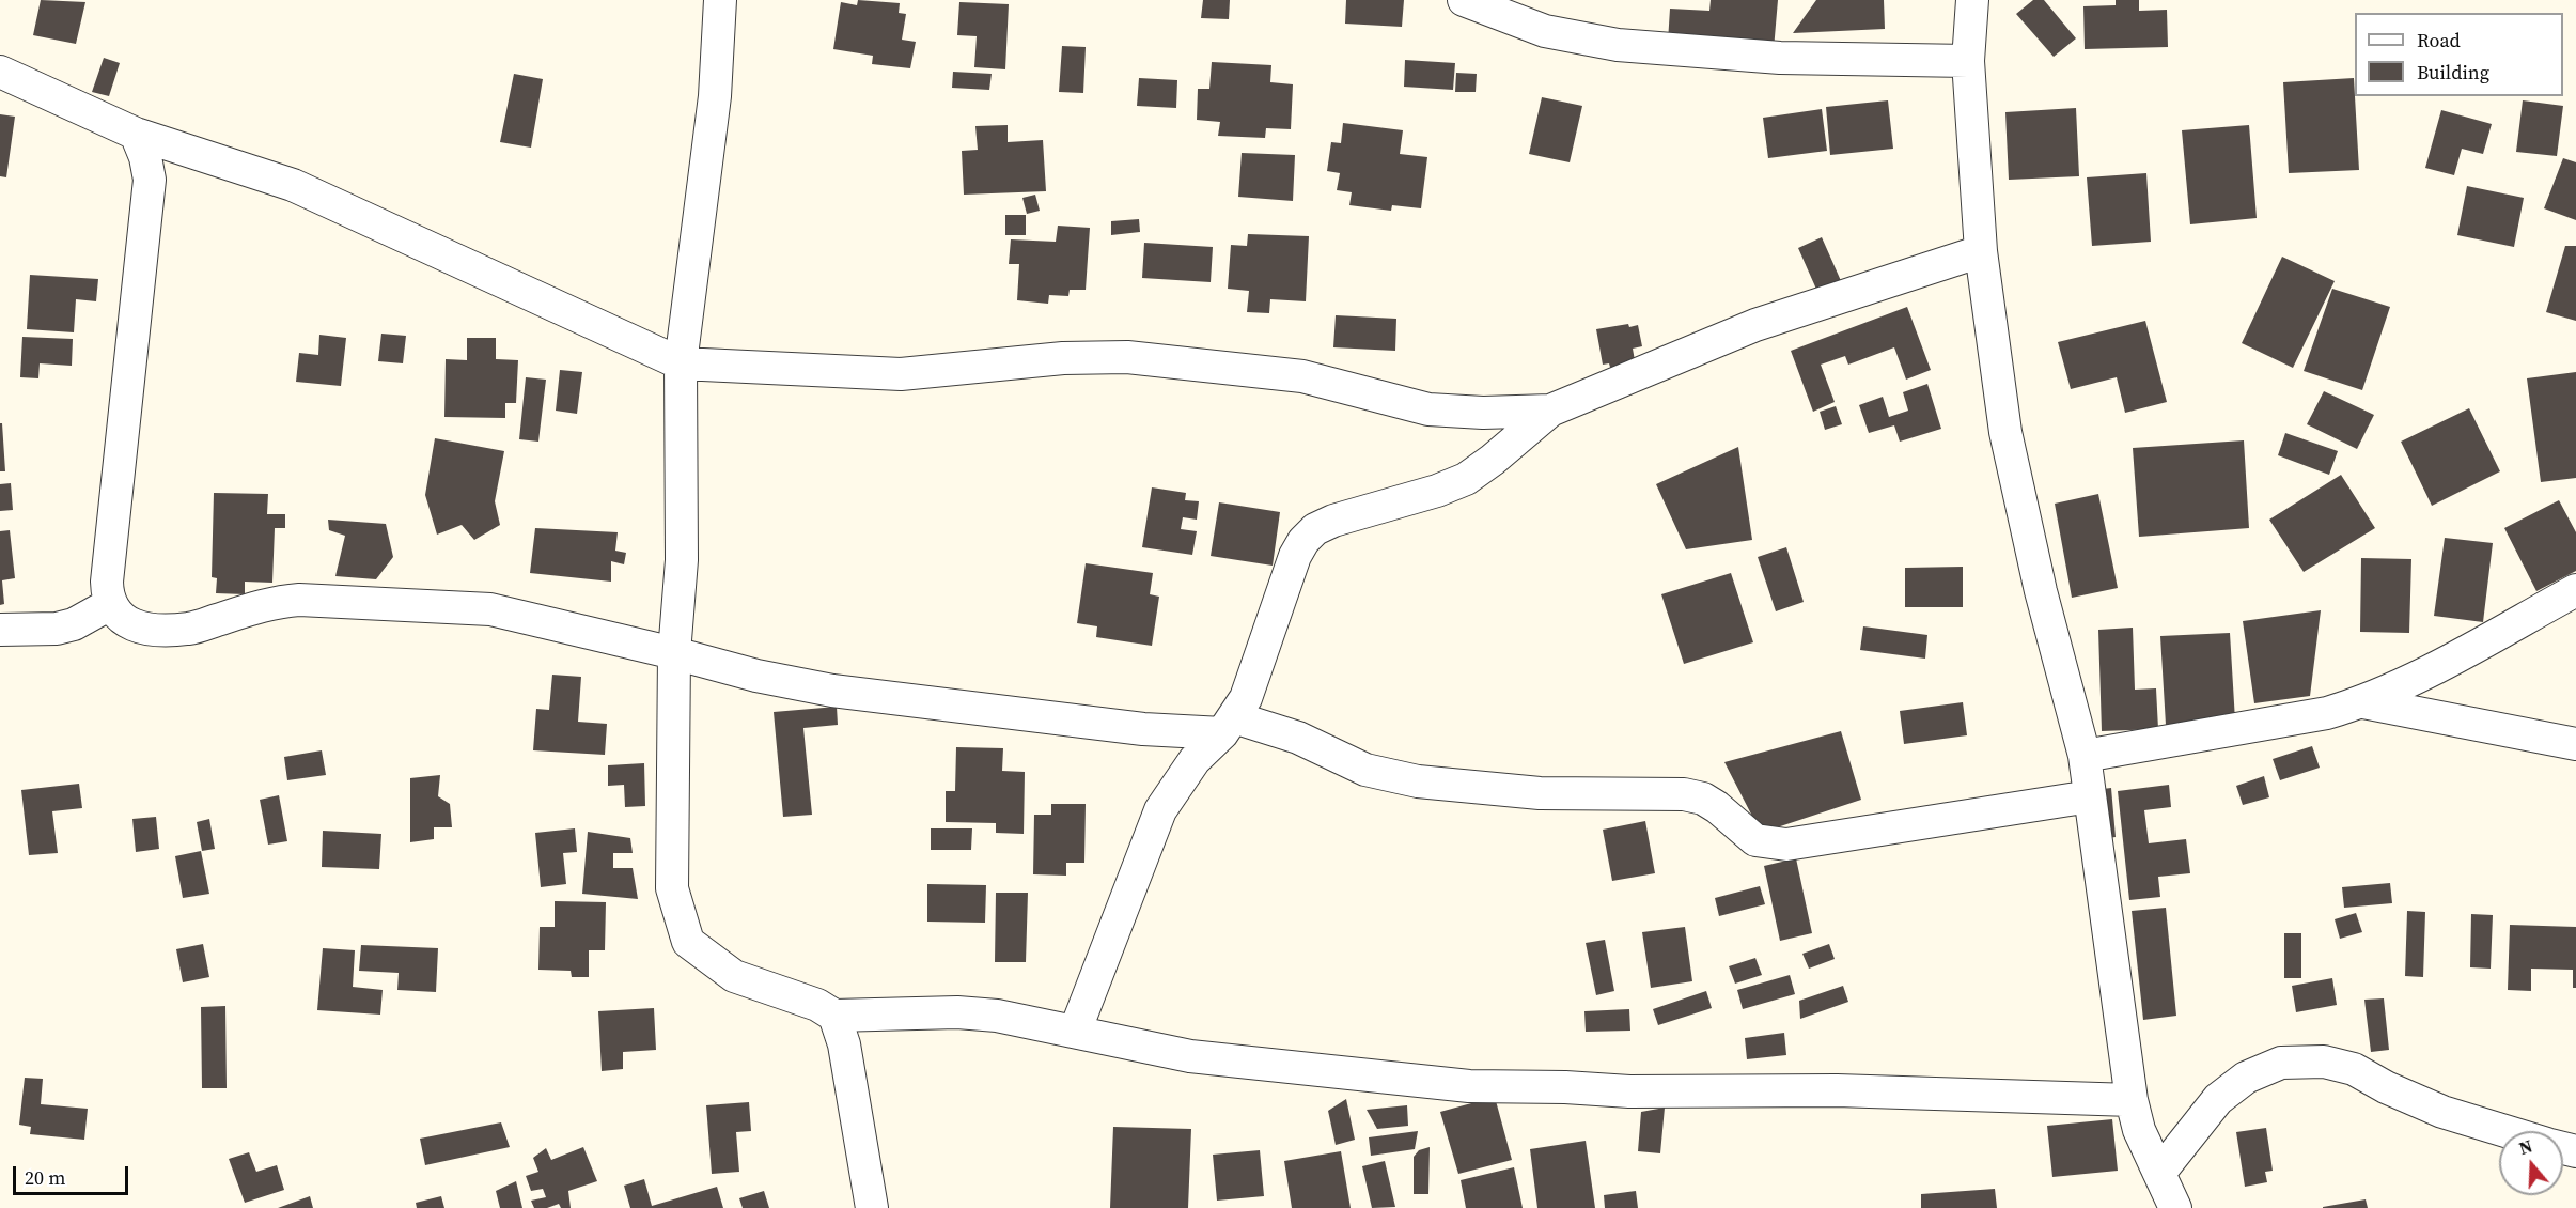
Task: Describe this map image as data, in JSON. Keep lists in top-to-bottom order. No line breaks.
{"legend":["Road","Building"],"scale_bar":"20 m","north":"top"}
